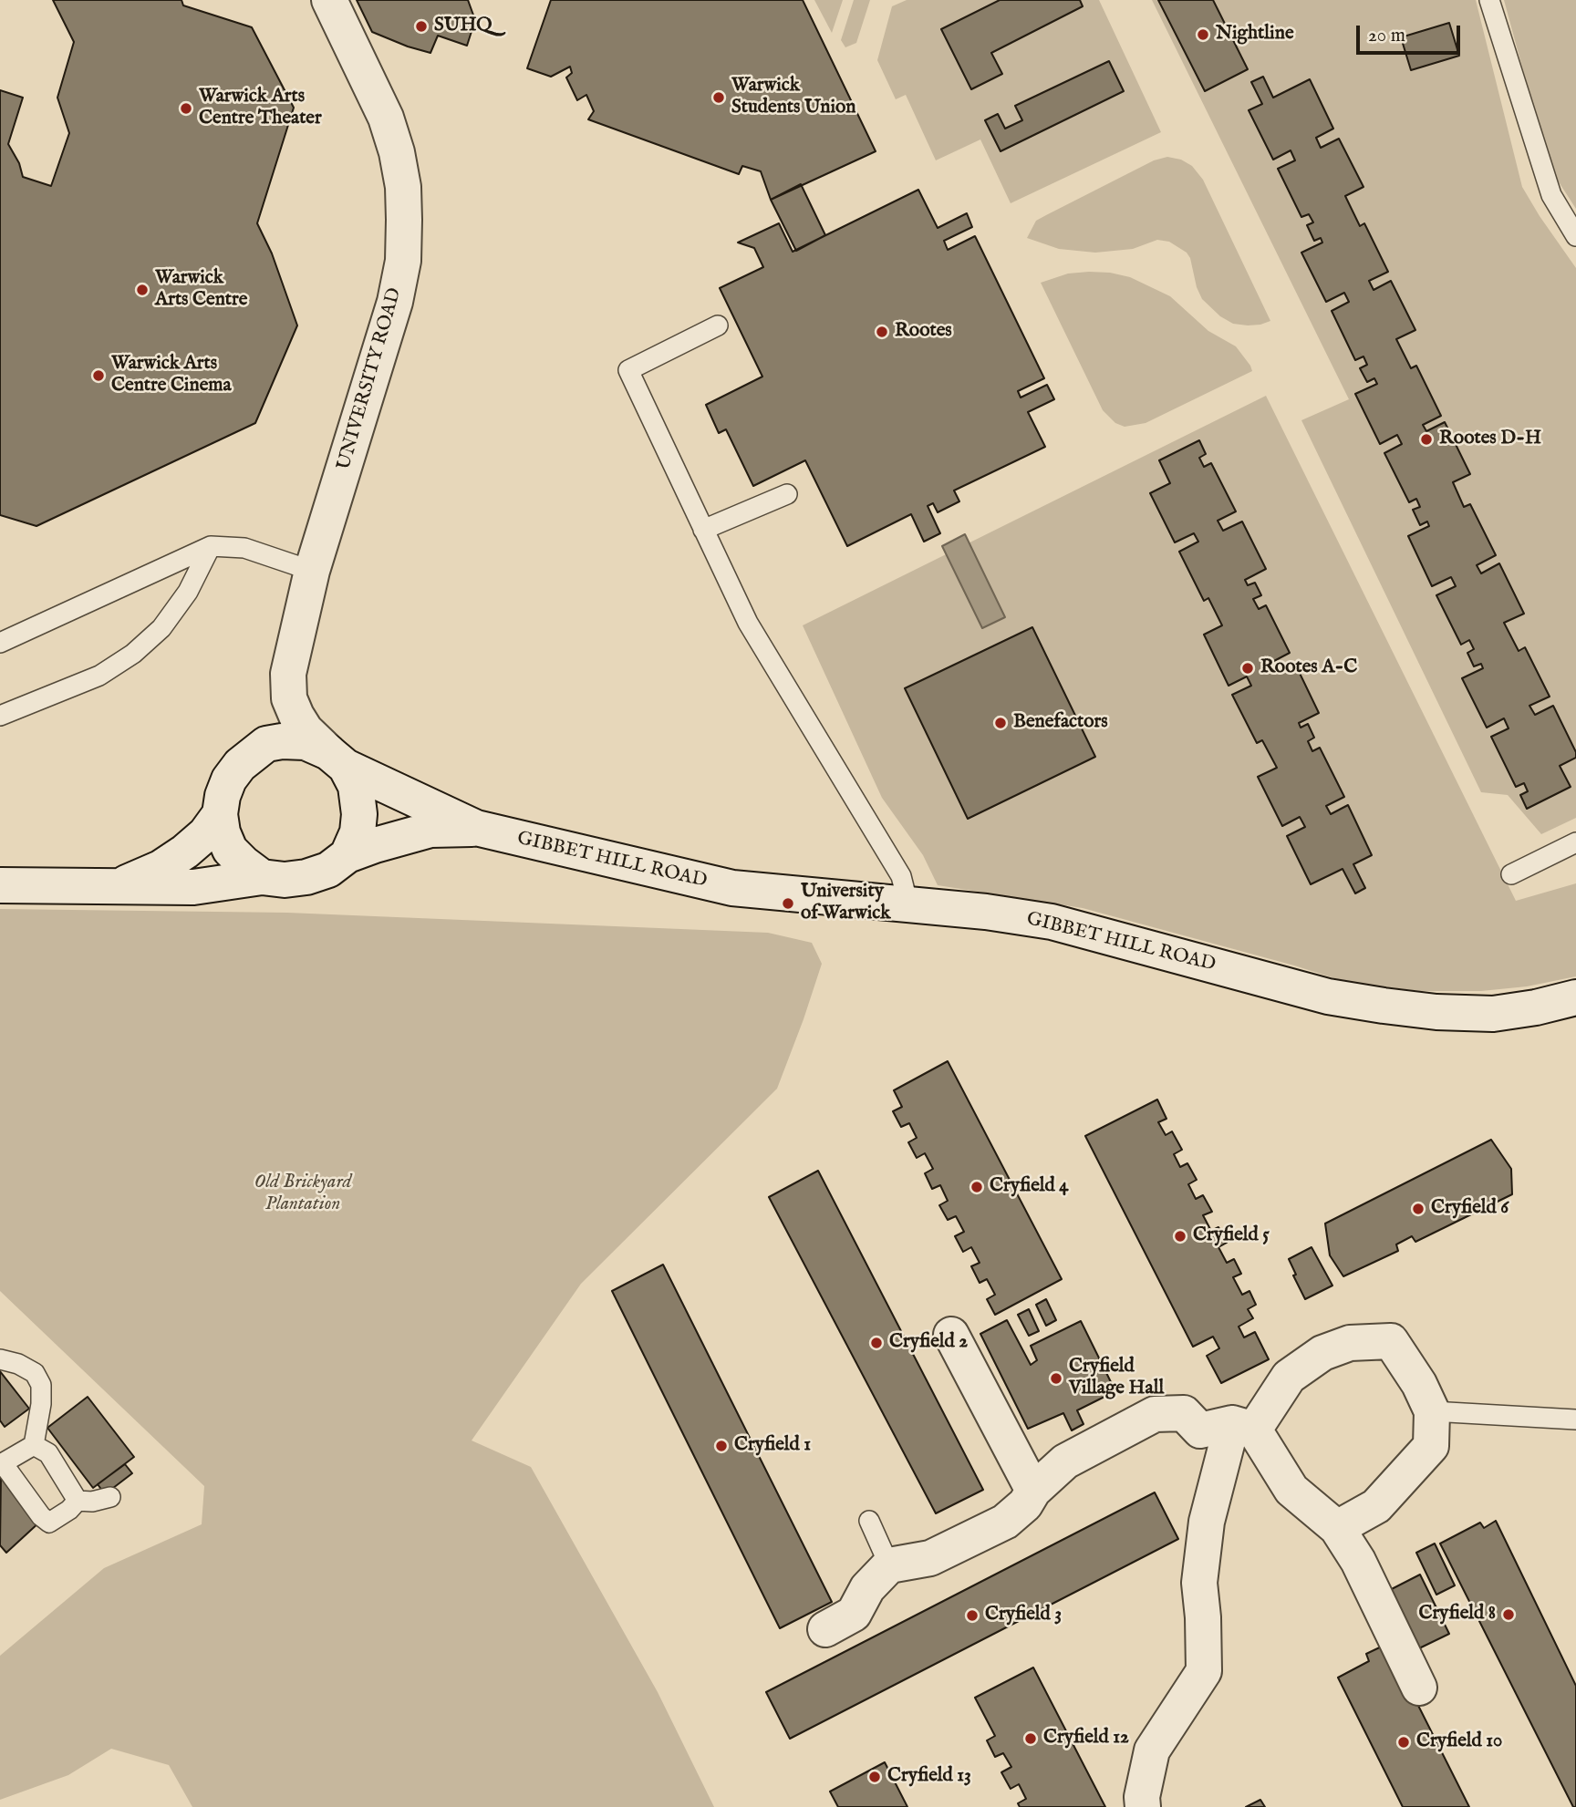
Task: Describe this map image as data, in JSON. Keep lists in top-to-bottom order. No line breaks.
{"streets":{"street":["UNIVERSITY ROAD","GIBBET HILL ROAD"]},"crossings":[["UNIVERSITY ROAD","GIBBET HILL ROAD"]],"parks":["Old Brickyard Plantation"],"places":["SUHQ","Nightline","Warwick Students Union","Warwick Arts Centre Theater","Warwick Arts Centre","Rootes","Warwick Arts Centre Cinema","Rootes D-H","Rootes A-C","Benefactors","University of Warwick","Cryfield 4","Cryfield 6","Cryfield 5","Cryfield 2","Cryfield Village Hall","Cryfield 1","Cryfield 8","Cryfield 3","Cryfield 12","Cryfield 10","Cryfield 13"],"scale_bar":"20 m"}
